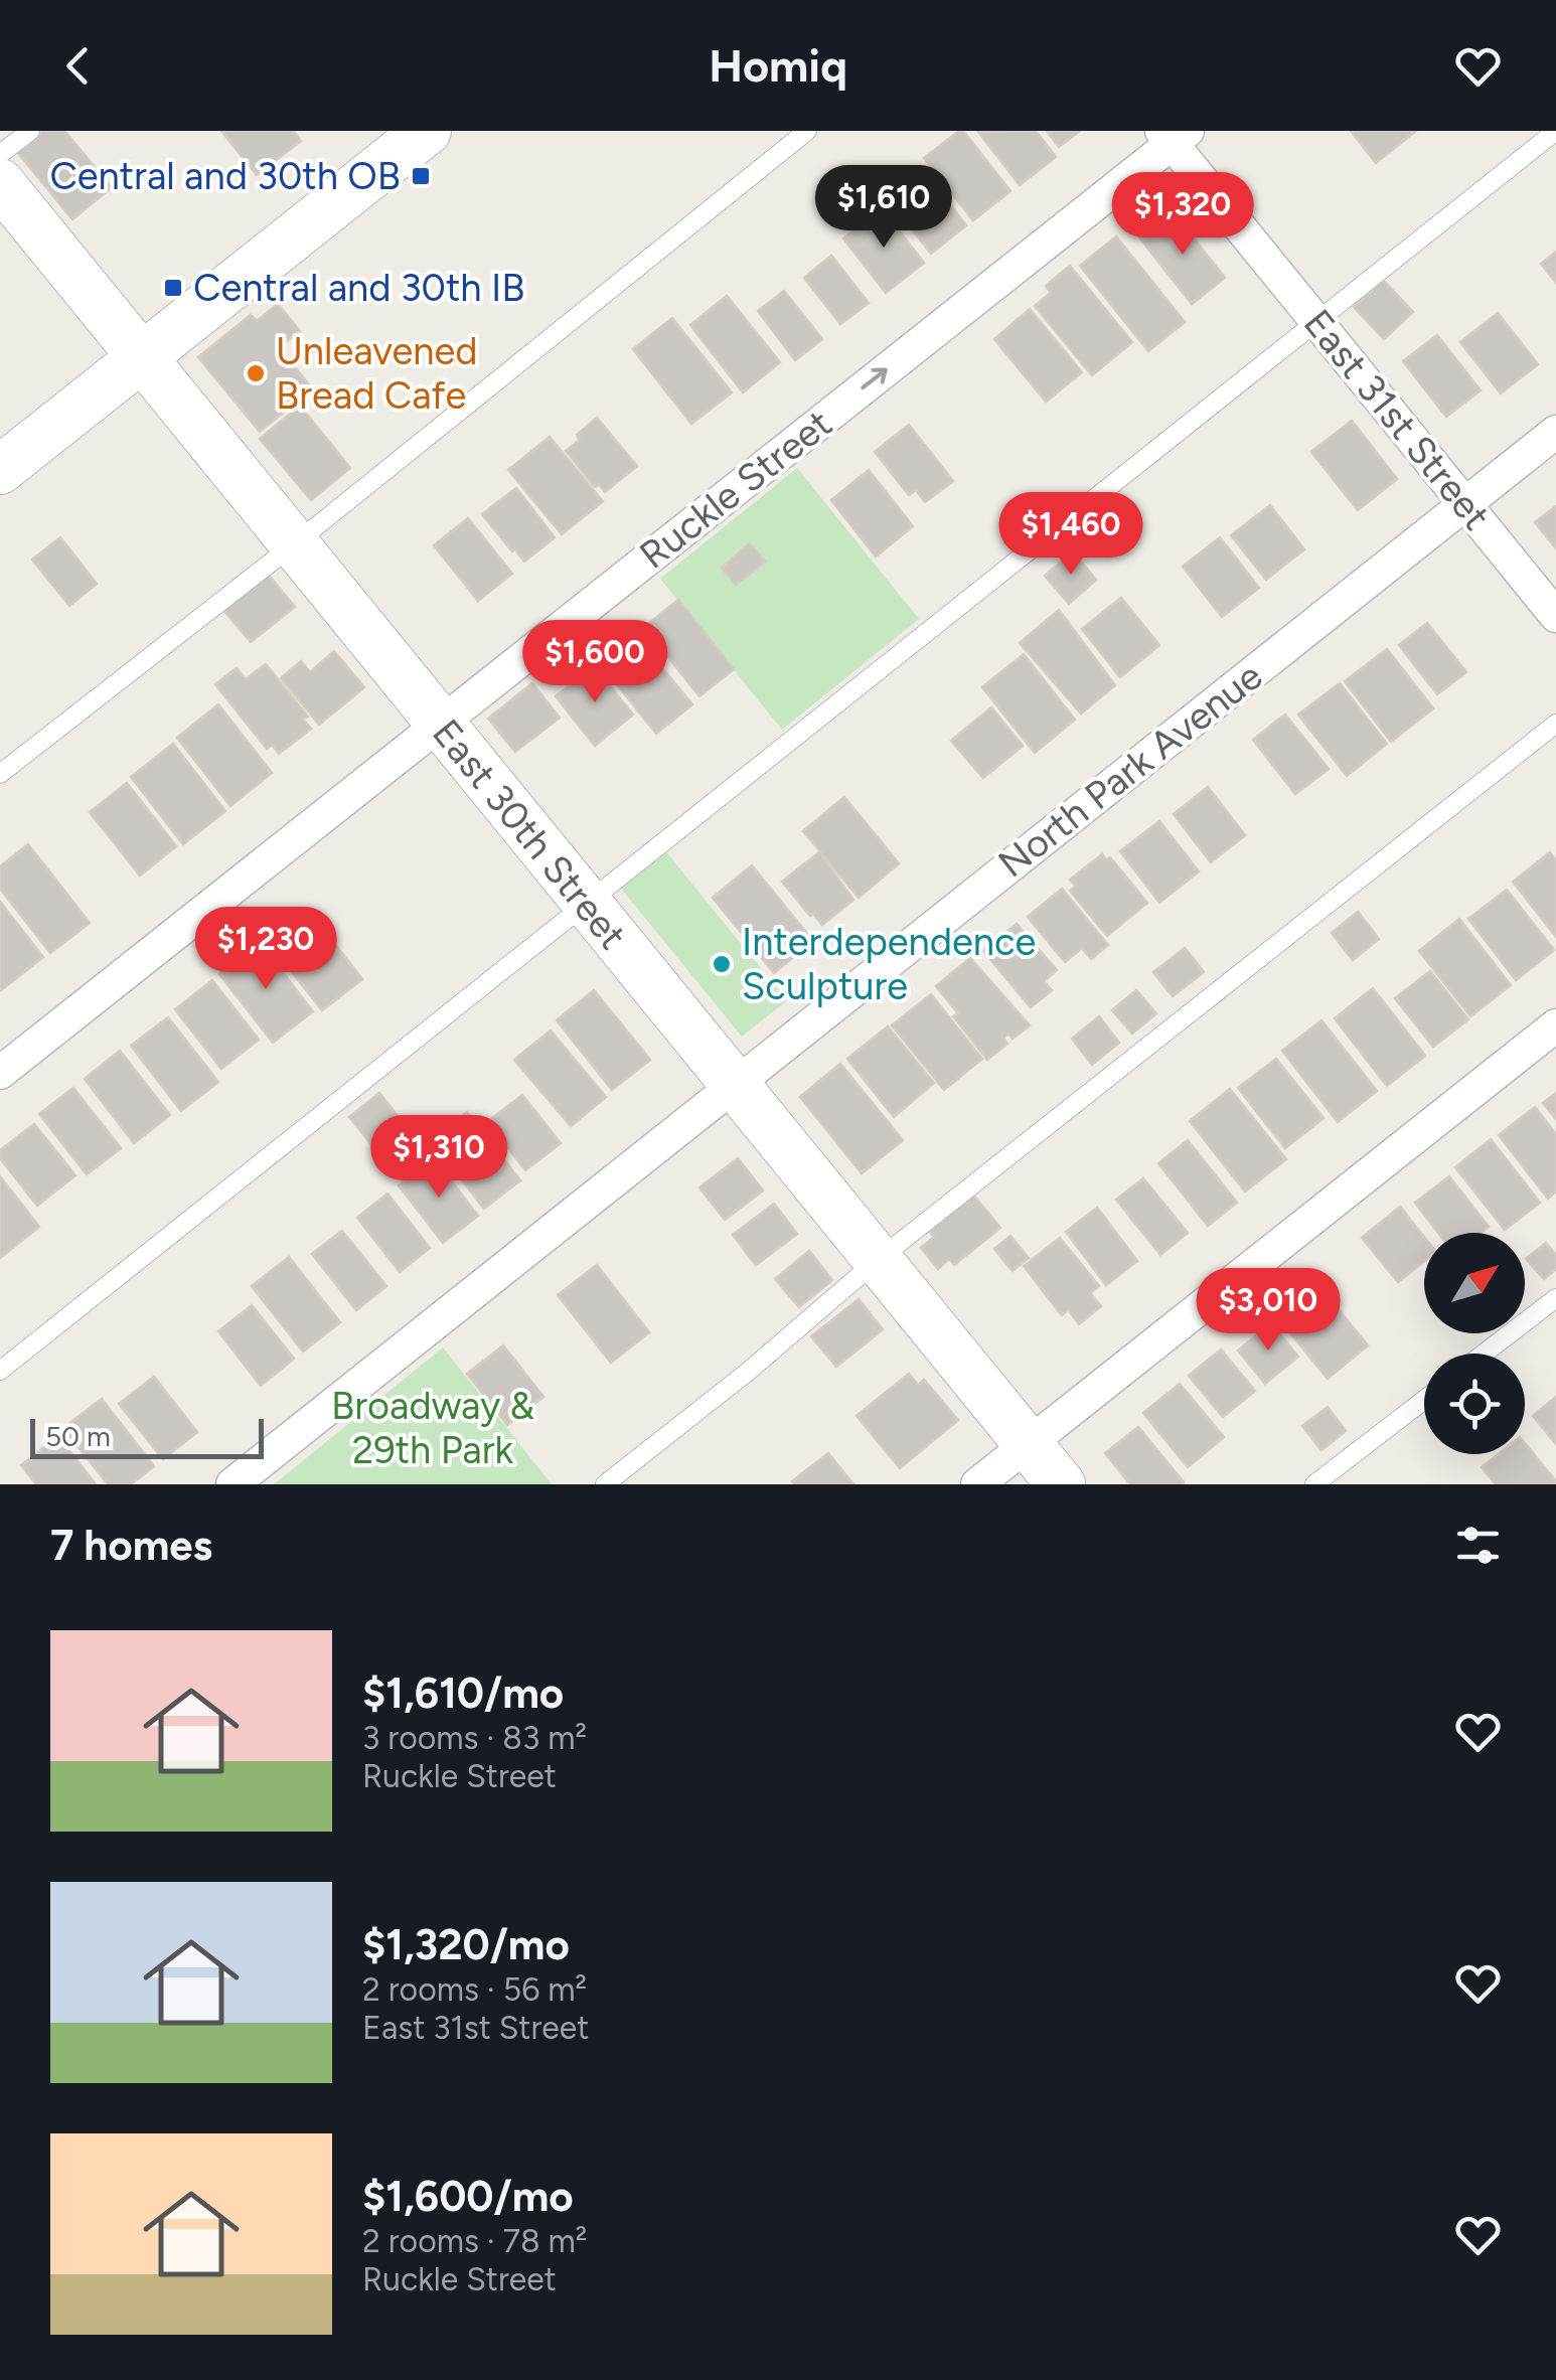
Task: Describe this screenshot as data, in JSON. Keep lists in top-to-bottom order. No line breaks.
{"streets":{"main road":["East 30th Street"],"street":["East 31st Street","Ruckle Street","North Park Avenue"]},"crossings":[["East 31st Street","Ruckle Street"],["East 31st Street","North Park Avenue"],["Ruckle Street","East 30th Street"],["North Park Avenue","East 30th Street"]],"one_way":["Ruckle Street"],"parks":["Broadway & 29th Park"],"places":{"transit":["Central and 30th OB","Central and 30th IB"],"other":["Unleavened Bread Cafe","Interdependence Sculpture"]},"scale_bar":"50 m","north":"top right","page":{"header":"Homiq","price":["$1,610","$1,320","$1,460","$1,600","$1,230","$1,310","$3,010"],"scale":"50 m","heading":"7 homes","list":[{"name":"$1,610/mo","note":"3 rooms · 83 m² · Ruckle Street"},{"name":"$1,320/mo","note":"2 rooms · 56 m² · East 31st Street"},{"name":"$1,600/mo","note":"2 rooms · 78 m² · Ruckle Street"}]}}
